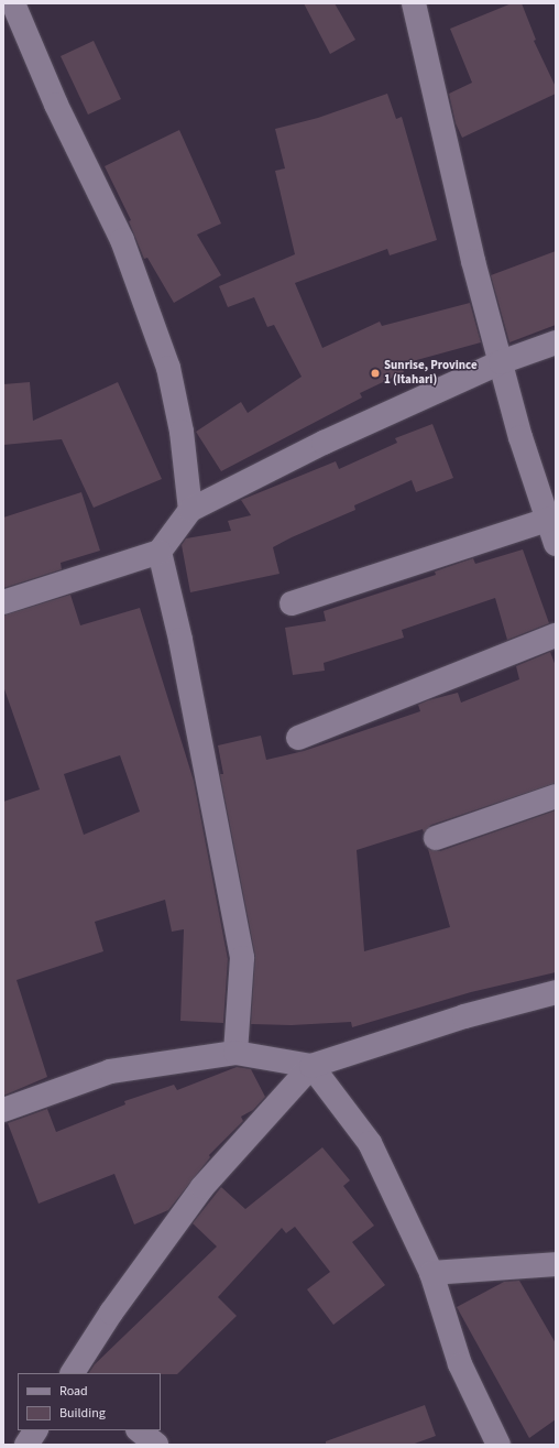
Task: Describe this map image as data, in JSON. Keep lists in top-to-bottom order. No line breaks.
{"places":["Sunrise, Province 1 (Itahari)"],"legend":["Road","Building"]}
